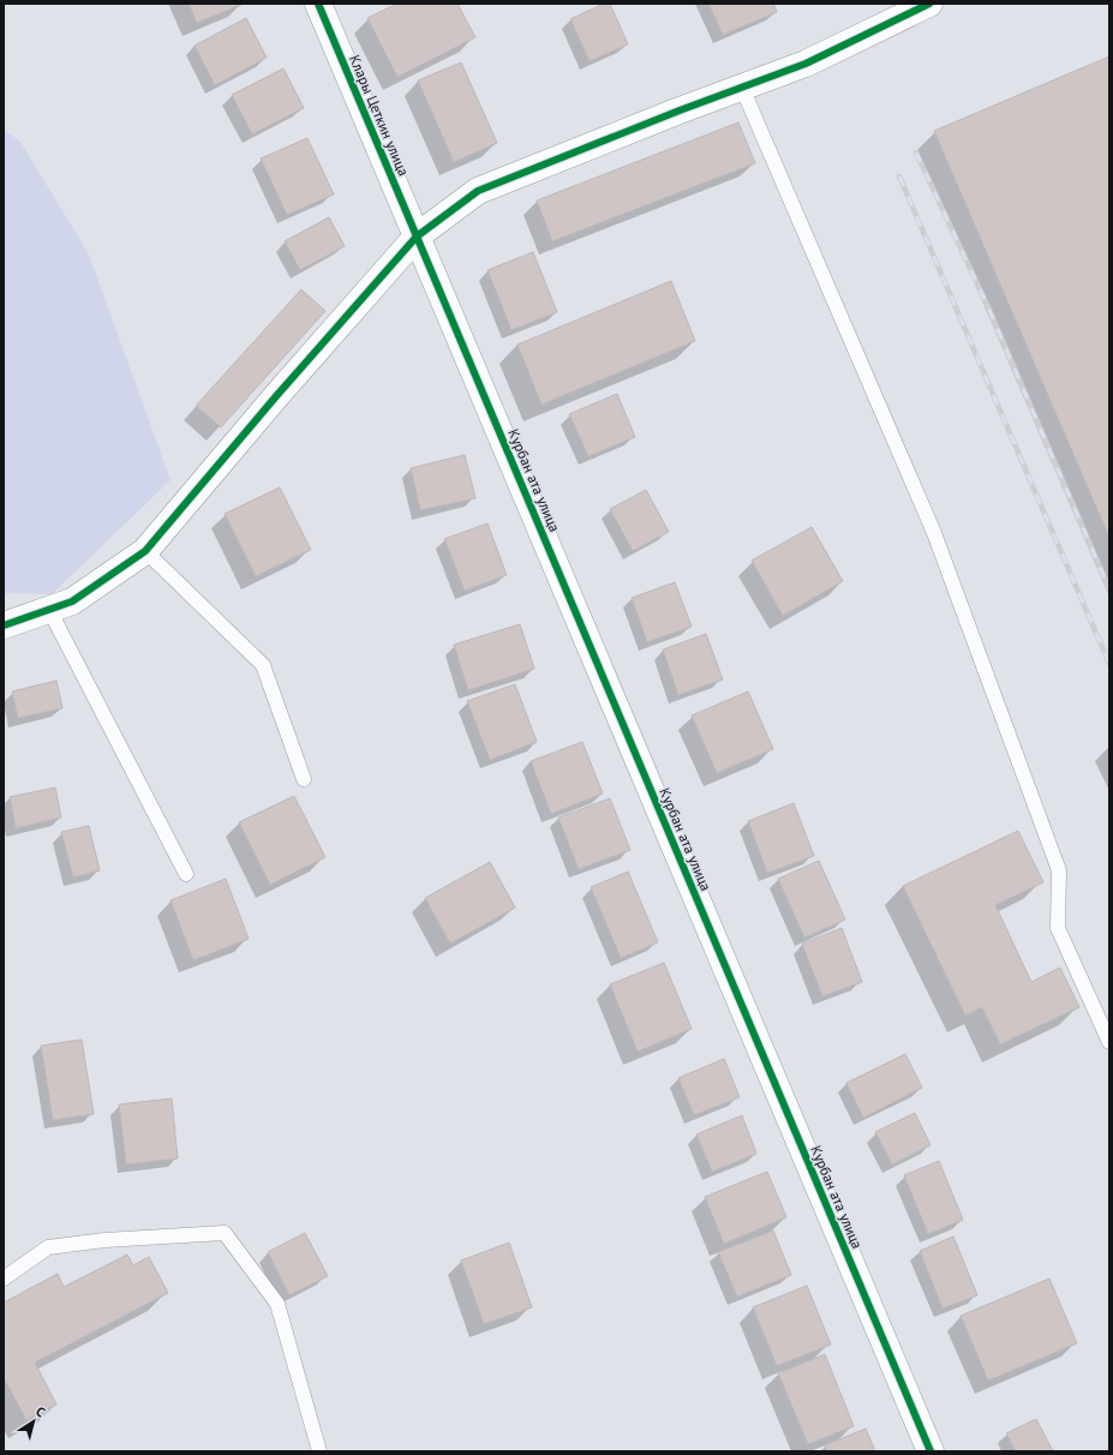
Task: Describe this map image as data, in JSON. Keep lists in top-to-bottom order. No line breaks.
{"streets":{"street":["Клары Цеткин улица","Курбан ата улица"]},"crossings":[["Клары Цеткин улица","Курбан ата улица"]],"north":"top right"}
